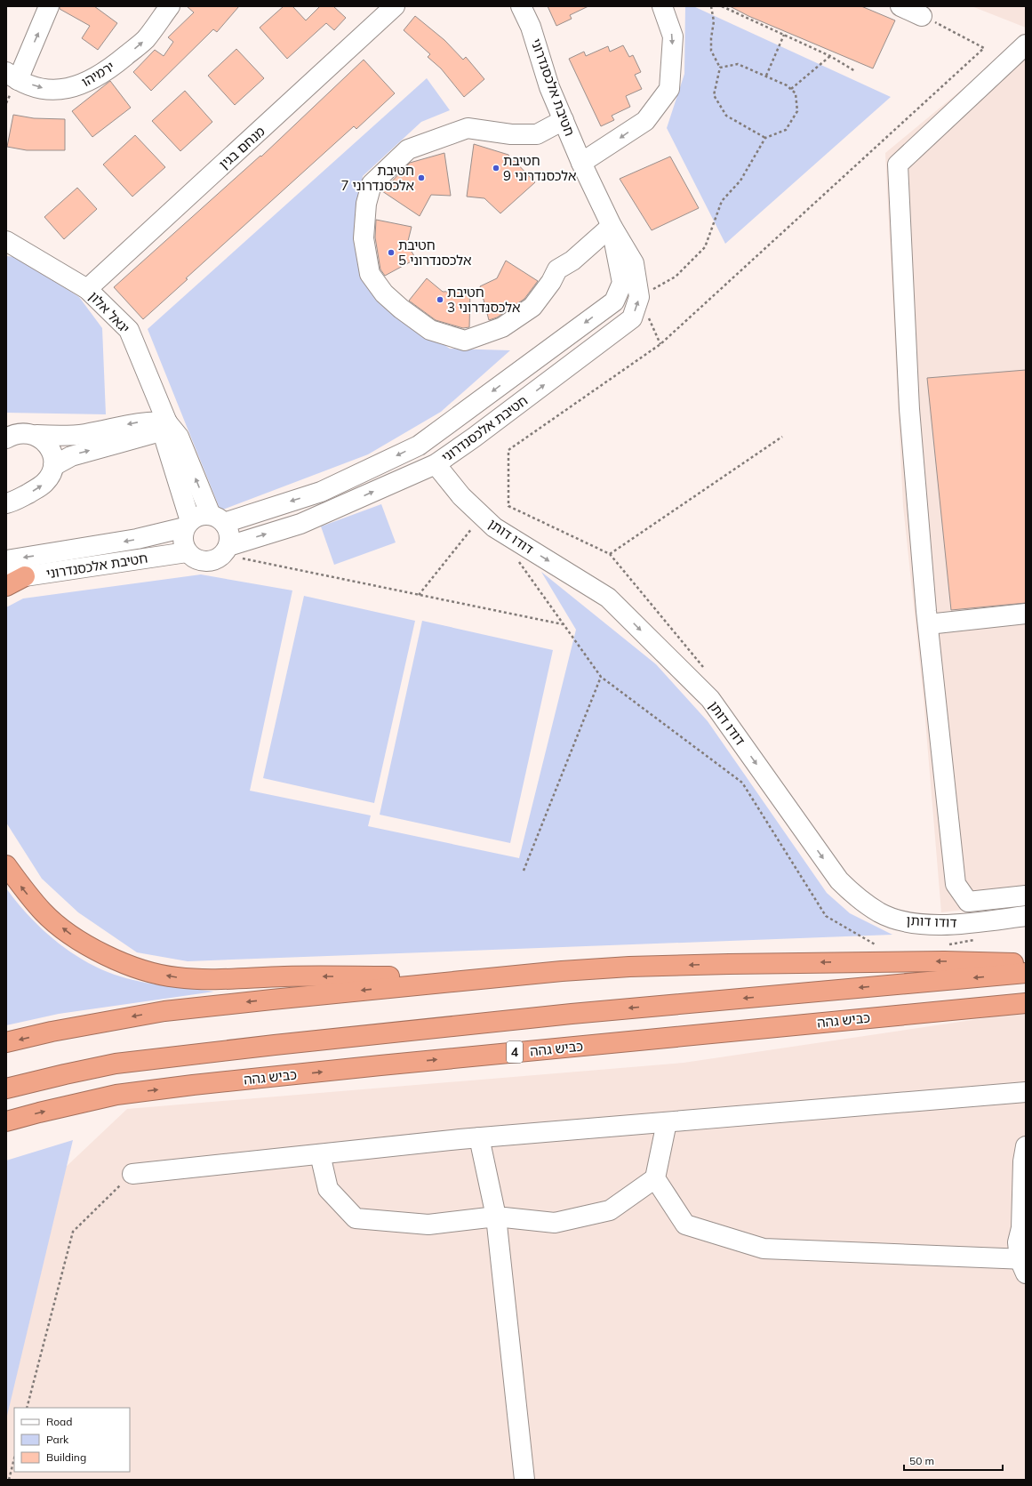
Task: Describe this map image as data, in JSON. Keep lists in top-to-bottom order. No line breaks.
{"streets":{"highway":["כביש גהה","4"],"street":["ירמיהו","חטיבת אלכסנדרוני","מנחם בגין","יגאל אלון","דודו דותן"]},"crossings":[["חטיבת אלכסנדרוני","יגאל אלון"],["חטיבת אלכסנדרוני","דודו דותן"],["מנחם בגין","יגאל אלון"]],"one_way":["ירמיהו","דודו דותן"],"places":["חטיבת אלכסנדרוני 9","חטיבת אלכסנדרוני 7","חטיבת אלכסנדרוני 5","חטיבת אלכסנדרוני 3"],"legend":["Road","Park","Building"],"scale_bar":"50 m"}
